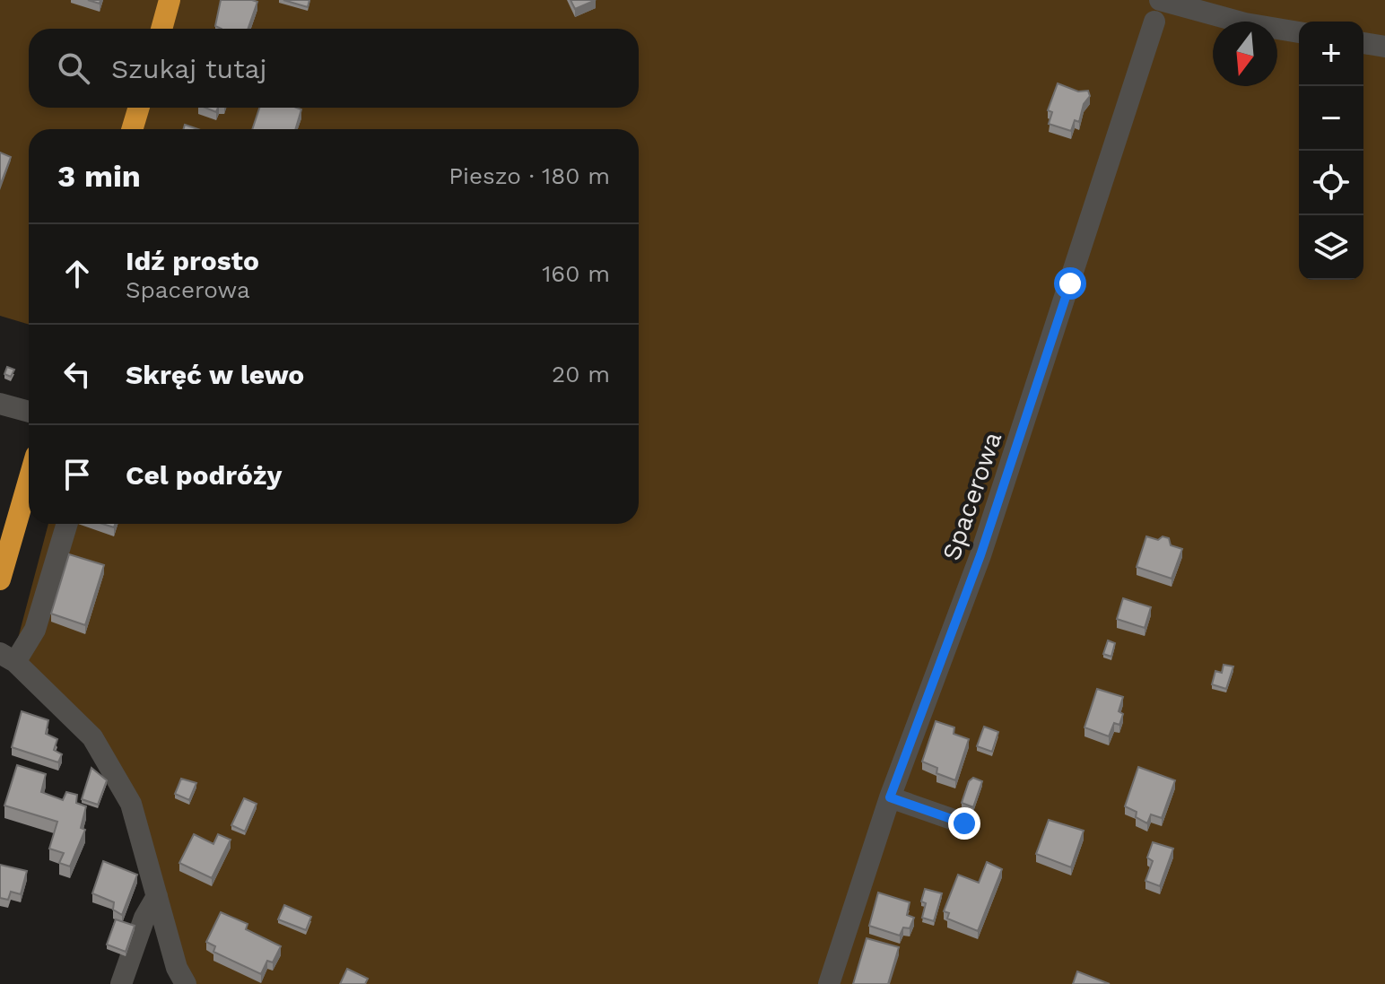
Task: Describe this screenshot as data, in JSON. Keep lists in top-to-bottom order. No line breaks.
{"streets":{"street":["Spacerowa"]},"north":"bottom","page":{"map_buttons":["+","−"],"search":"Szukaj tutaj","heading":["3 min","Pieszo · 180 m"],"list":[["Idź prosto","Spacerowa","160 m"],["Skręć w lewo","20 m"],"Cel podróży"]}}
